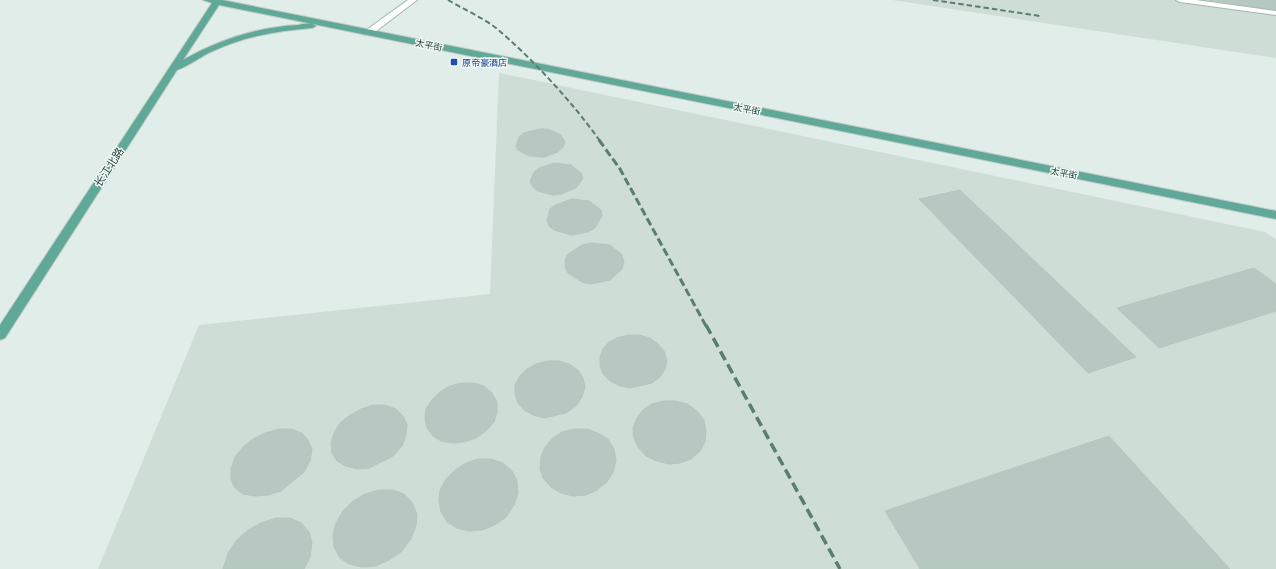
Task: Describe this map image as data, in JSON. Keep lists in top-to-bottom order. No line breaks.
{"streets":{"main road":["太平街","长江北路"]},"crossings":[["太平街","长江北路"]],"places":{"transit":["原帝豪酒店"]}}
